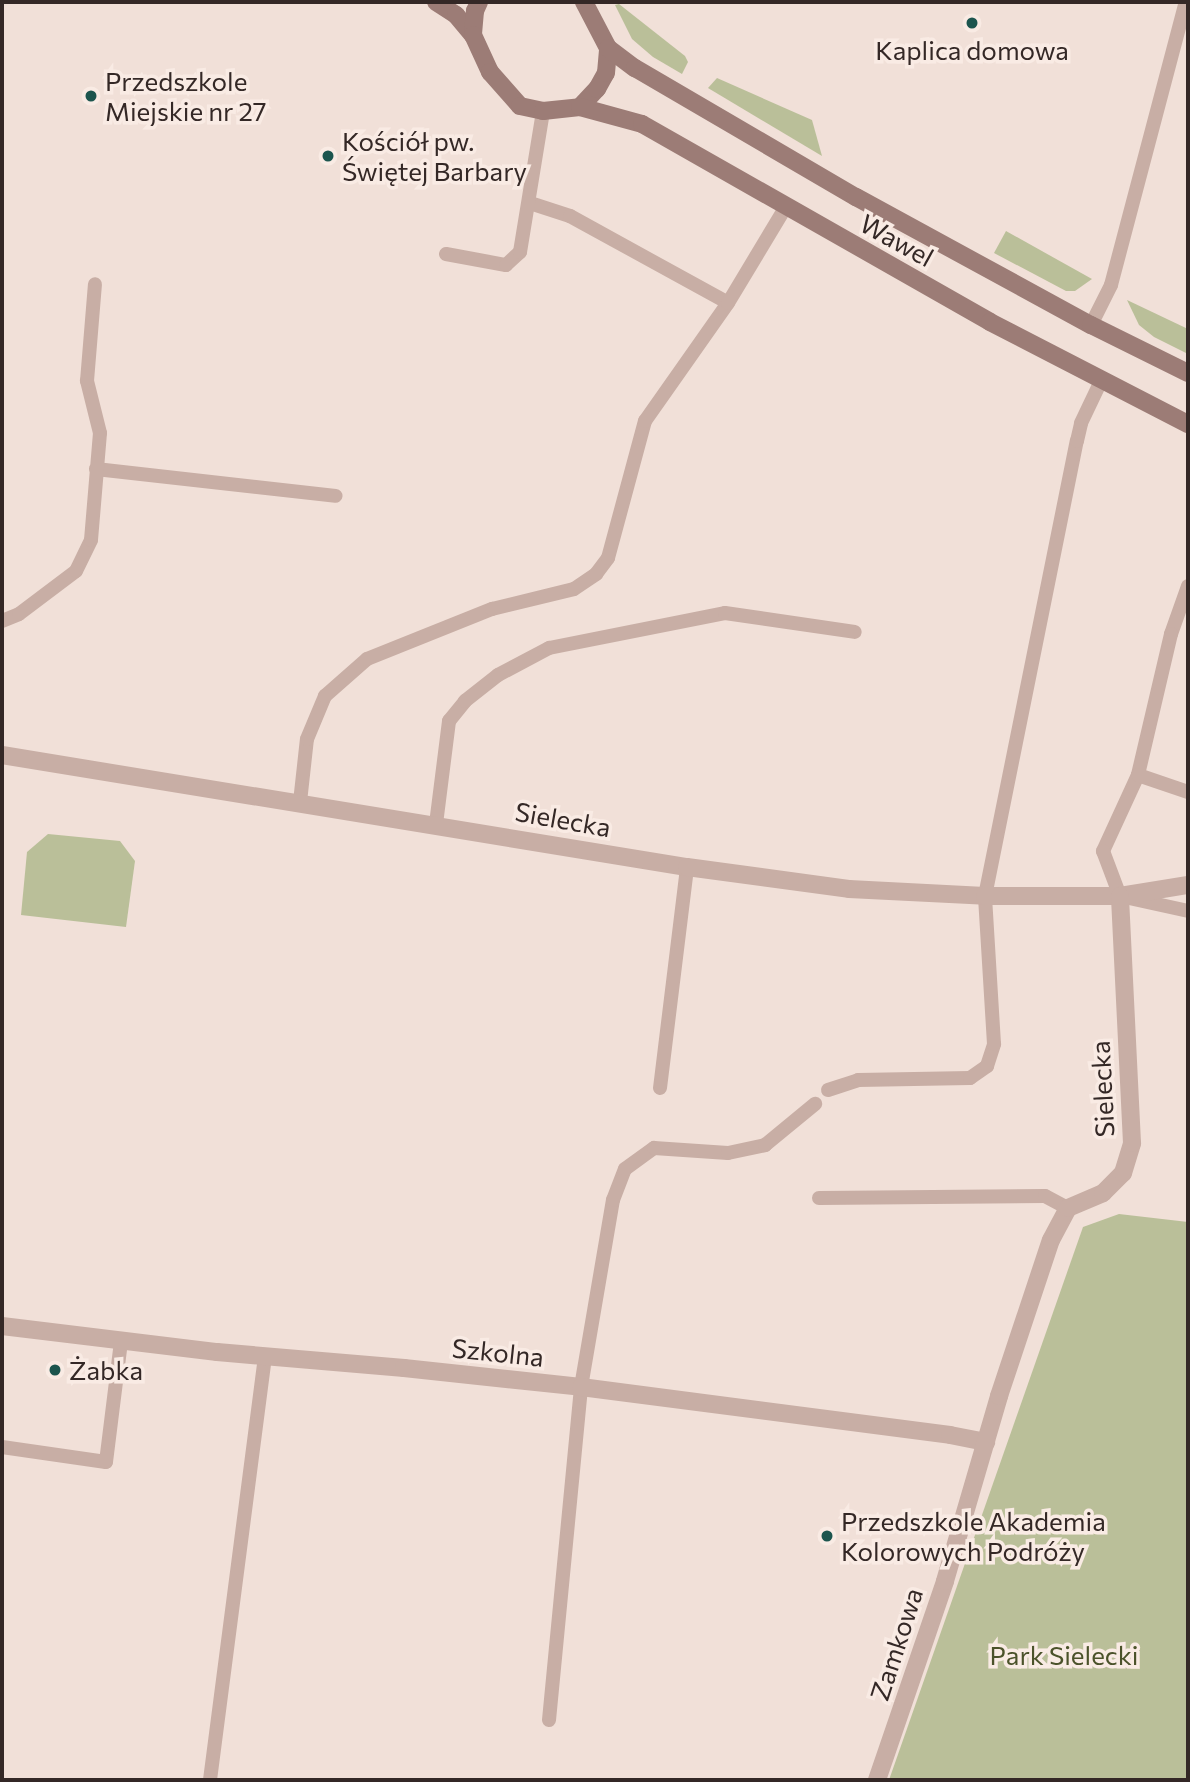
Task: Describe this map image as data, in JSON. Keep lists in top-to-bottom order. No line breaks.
{"streets":{"street":["Wawel","Sielecka","Szkolna","Zamkowa"]},"crossings":[["Szkolna","Zamkowa"]],"parks":["Park Sielecki"],"places":["Kaplica domowa","Przedszkole Miejskie nr 27","Kościół pw. Świętej Barbary","Żabka","Przedszkole Akademia Kolorowych Podróży"]}
